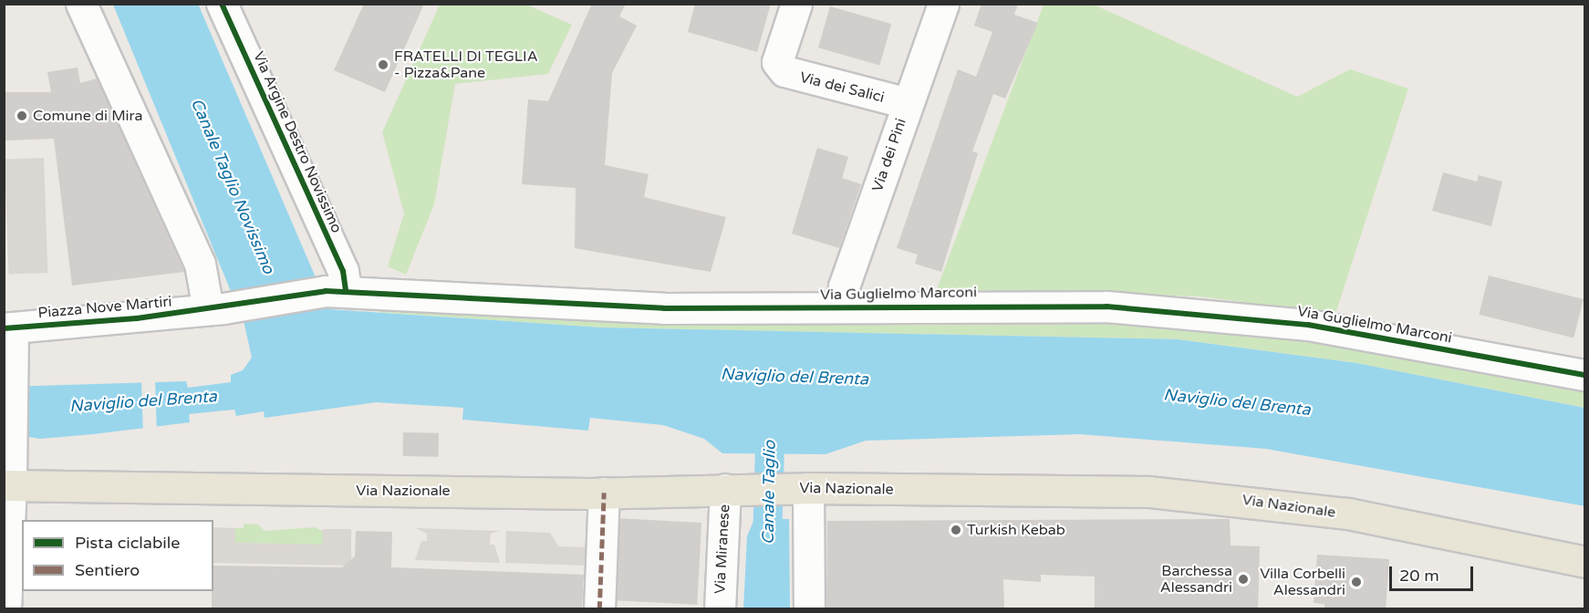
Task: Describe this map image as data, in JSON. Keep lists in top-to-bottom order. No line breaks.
{"streets":{"main road":["Via Nazionale"],"street":["Via dei Salici","Via Argine Destro Novissimo","Via dei Pini","Via Guglielmo Marconi","Piazza Nove Martiri","Via Miranese"]},"crossings":[["Via dei Salici","Via dei Pini"],["Via Argine Destro Novissimo","Via Guglielmo Marconi"],["Via dei Pini","Via Guglielmo Marconi"],["Via Guglielmo Marconi","Piazza Nove Martiri"],["Piazza Nove Martiri","Via Nazionale"],["Via Nazionale","Via Miranese"]],"water":["Canale Taglio Novissimo","Naviglio del Brenta","Canale Taglio"],"places":["FRATELLI DI TEGLIA - Pizza&Pane","Comune di Mira","Turkish Kebab","Barchessa Alessandri","Villa Corbelli Alessandri"],"legend":["Pista ciclabile","Sentiero"],"scale_bar":"20 m"}
